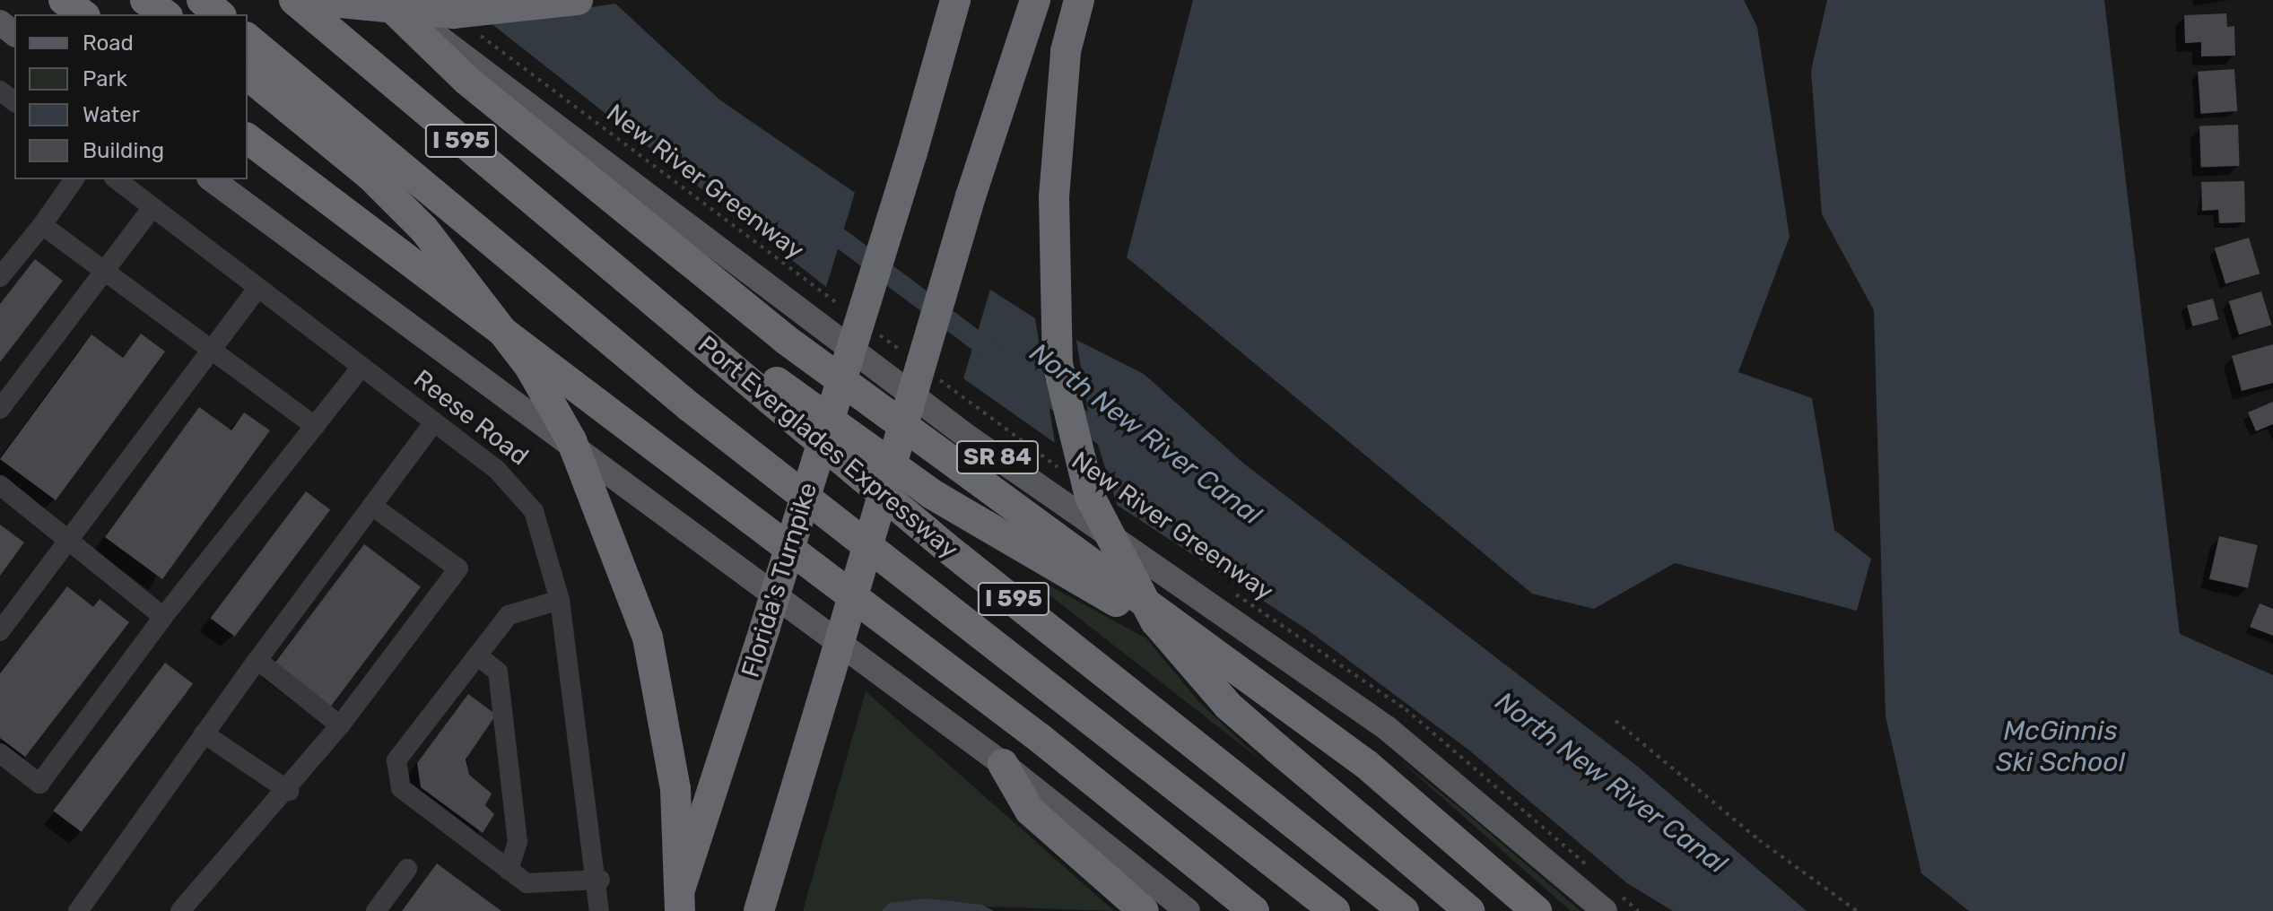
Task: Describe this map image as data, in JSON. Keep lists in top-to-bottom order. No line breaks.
{"streets":{"highway":["I 595","Port Everglades Expressway","Florida's Turnpike"],"main road":["SR 84"],"street":["Reese Road"],"path":["New River Greenway"]},"water":["North New River Canal","McGinnis Ski School"],"legend":["Road","Park","Water","Building"]}
